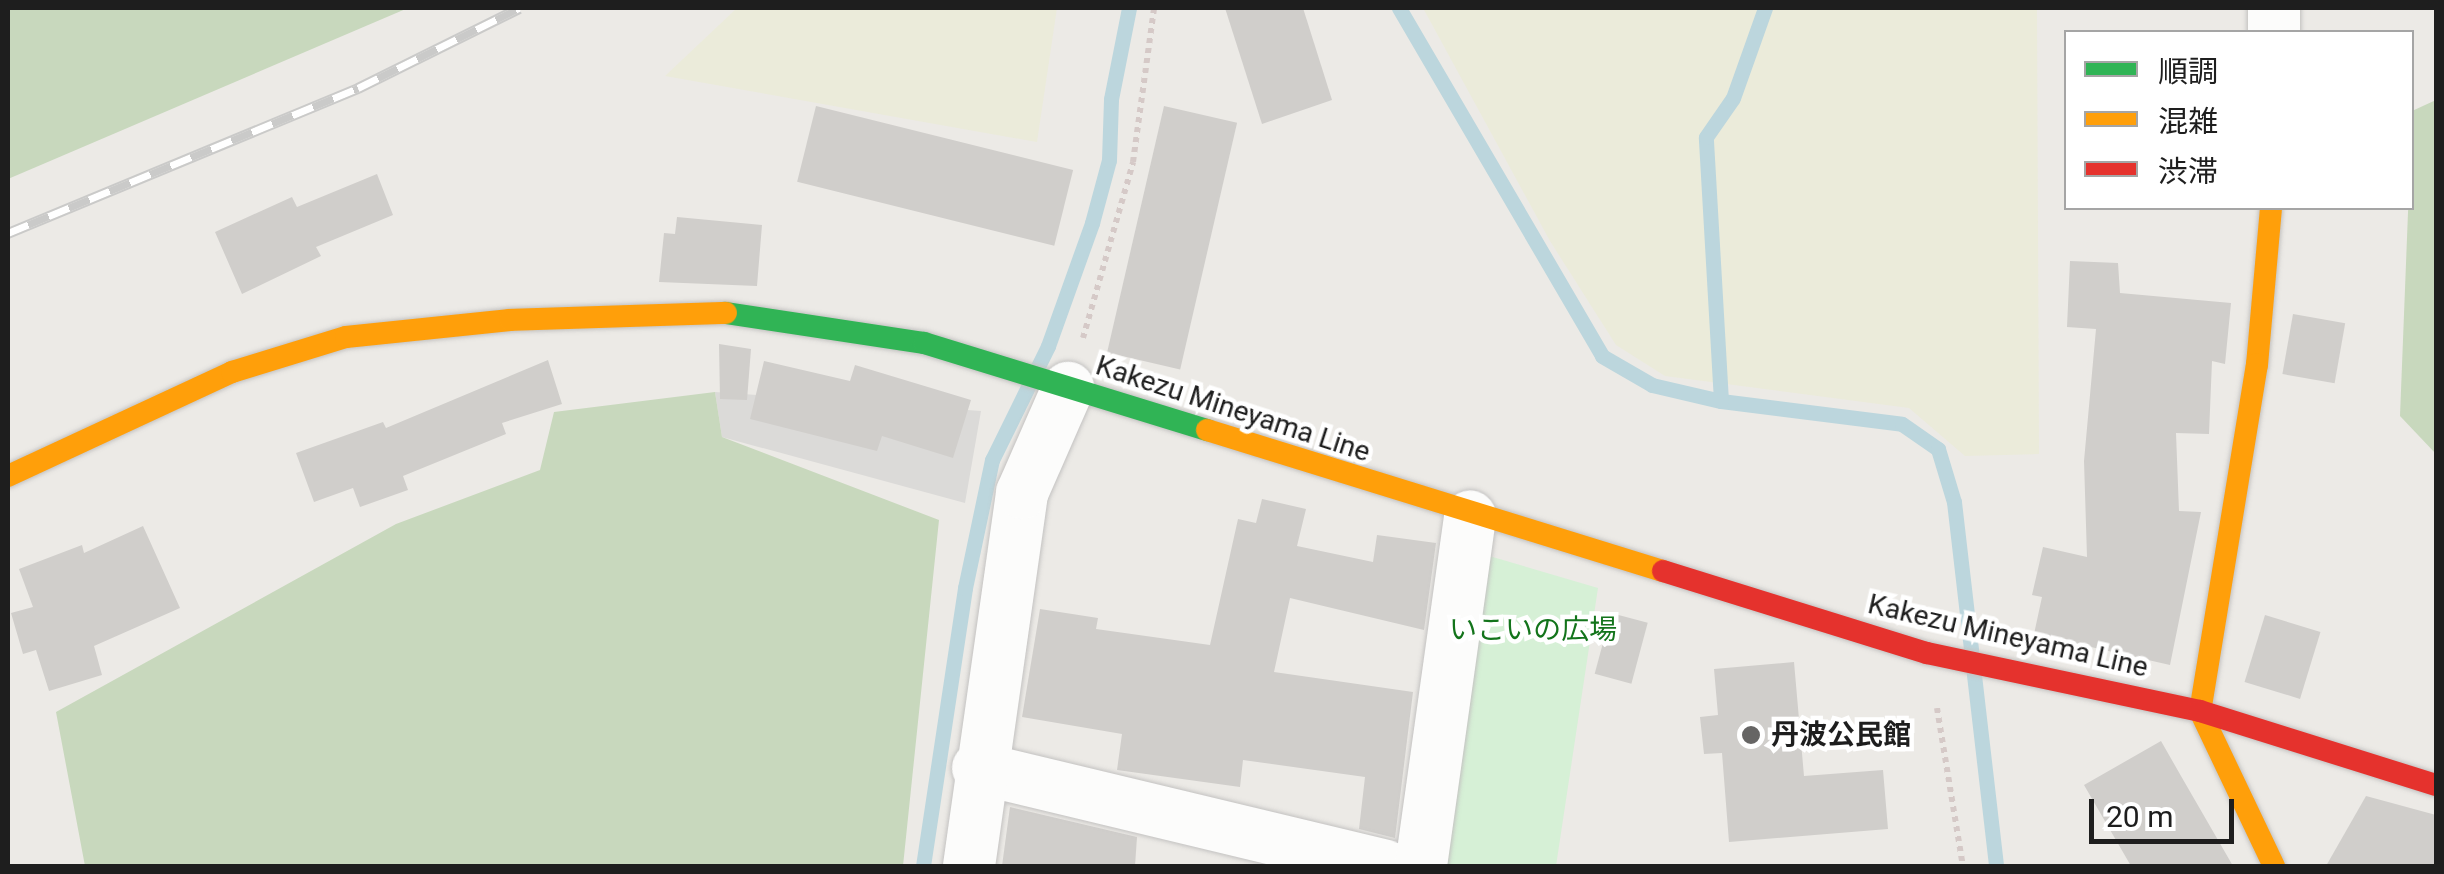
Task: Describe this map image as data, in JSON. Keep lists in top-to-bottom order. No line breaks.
{"streets":{"main road":["Kakezu Mineyama Line"]},"parks":["いこいの広場"],"places":["丹波公民館"],"legend":["順調","混雑","渋滞"],"scale_bar":"20 m"}
